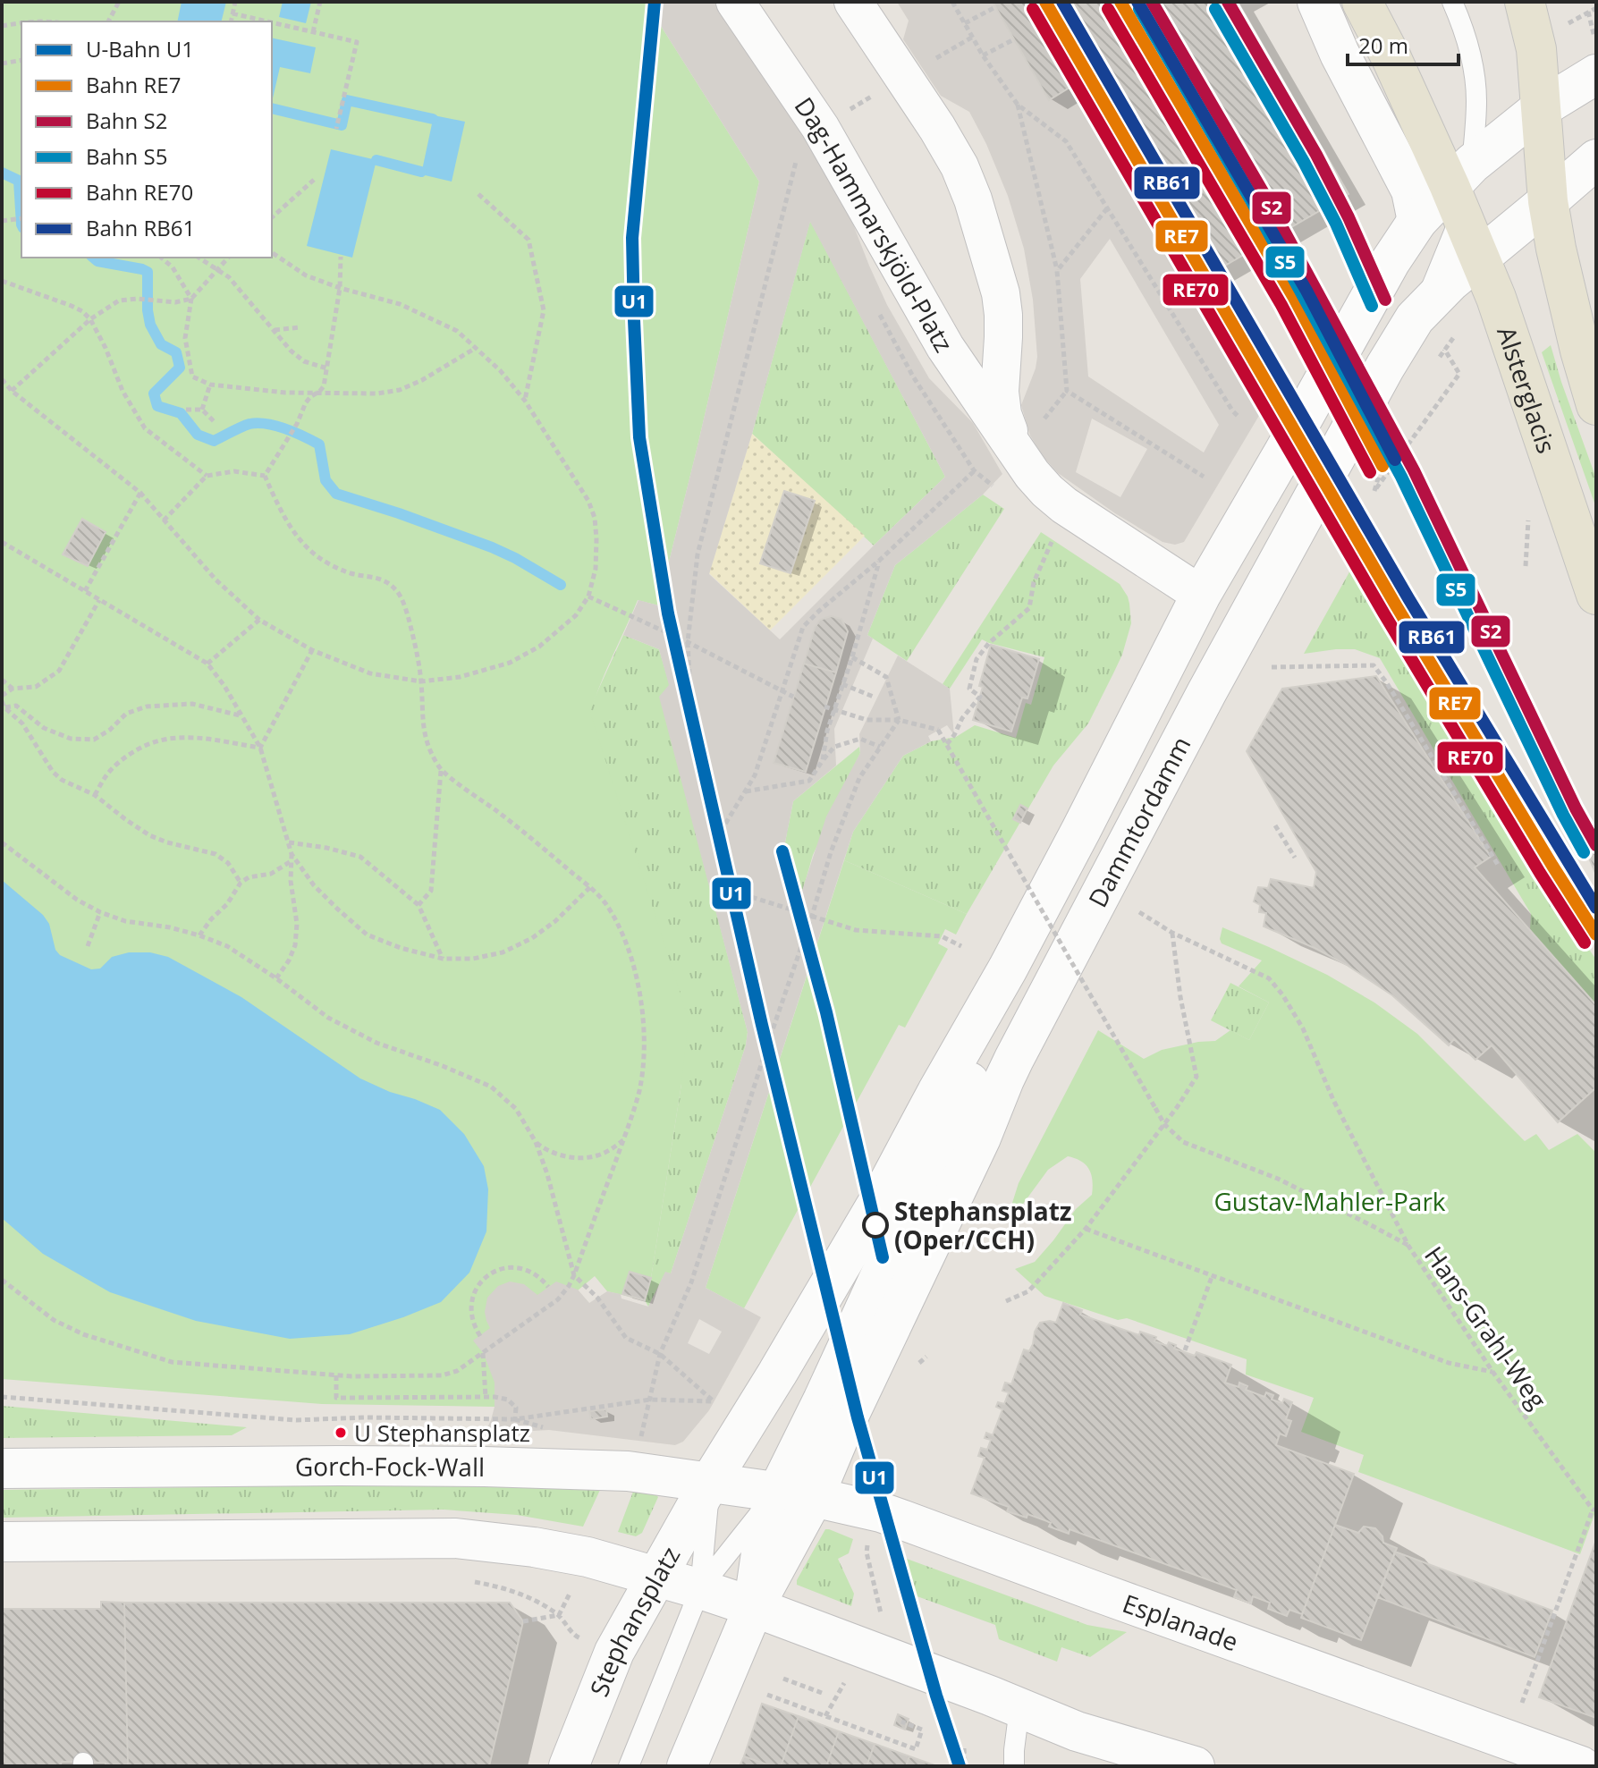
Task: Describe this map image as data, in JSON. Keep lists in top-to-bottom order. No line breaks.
{"streets":{"main road":["Alsterglacis"],"street":["Dag-Hammarskjöld-Platz","Dammtordamm","Gorch-Fock-Wall","Stephansplatz","Esplanade"],"path":["Hans-Grahl-Weg"]},"crossings":[["Dag-Hammarskjöld-Platz","Dammtordamm"],["Alsterglacis","Dammtordamm"],["Dammtordamm","Stephansplatz"],["Gorch-Fock-Wall","Stephansplatz"],["Gorch-Fock-Wall","Esplanade"],["Stephansplatz","Esplanade"]],"parks":["Gustav-Mahler-Park"],"places":["Stephansplatz (Oper/CCH)","U Stephansplatz"],"lines":["metro line U1","rail line RE7","rail line S2","rail line RB61","rail line S5","rail line RE70"],"legend":["U-Bahn U1","Bahn RE7","Bahn S2","Bahn S5","Bahn RE70","Bahn RB61"],"scale_bar":"20 m"}
